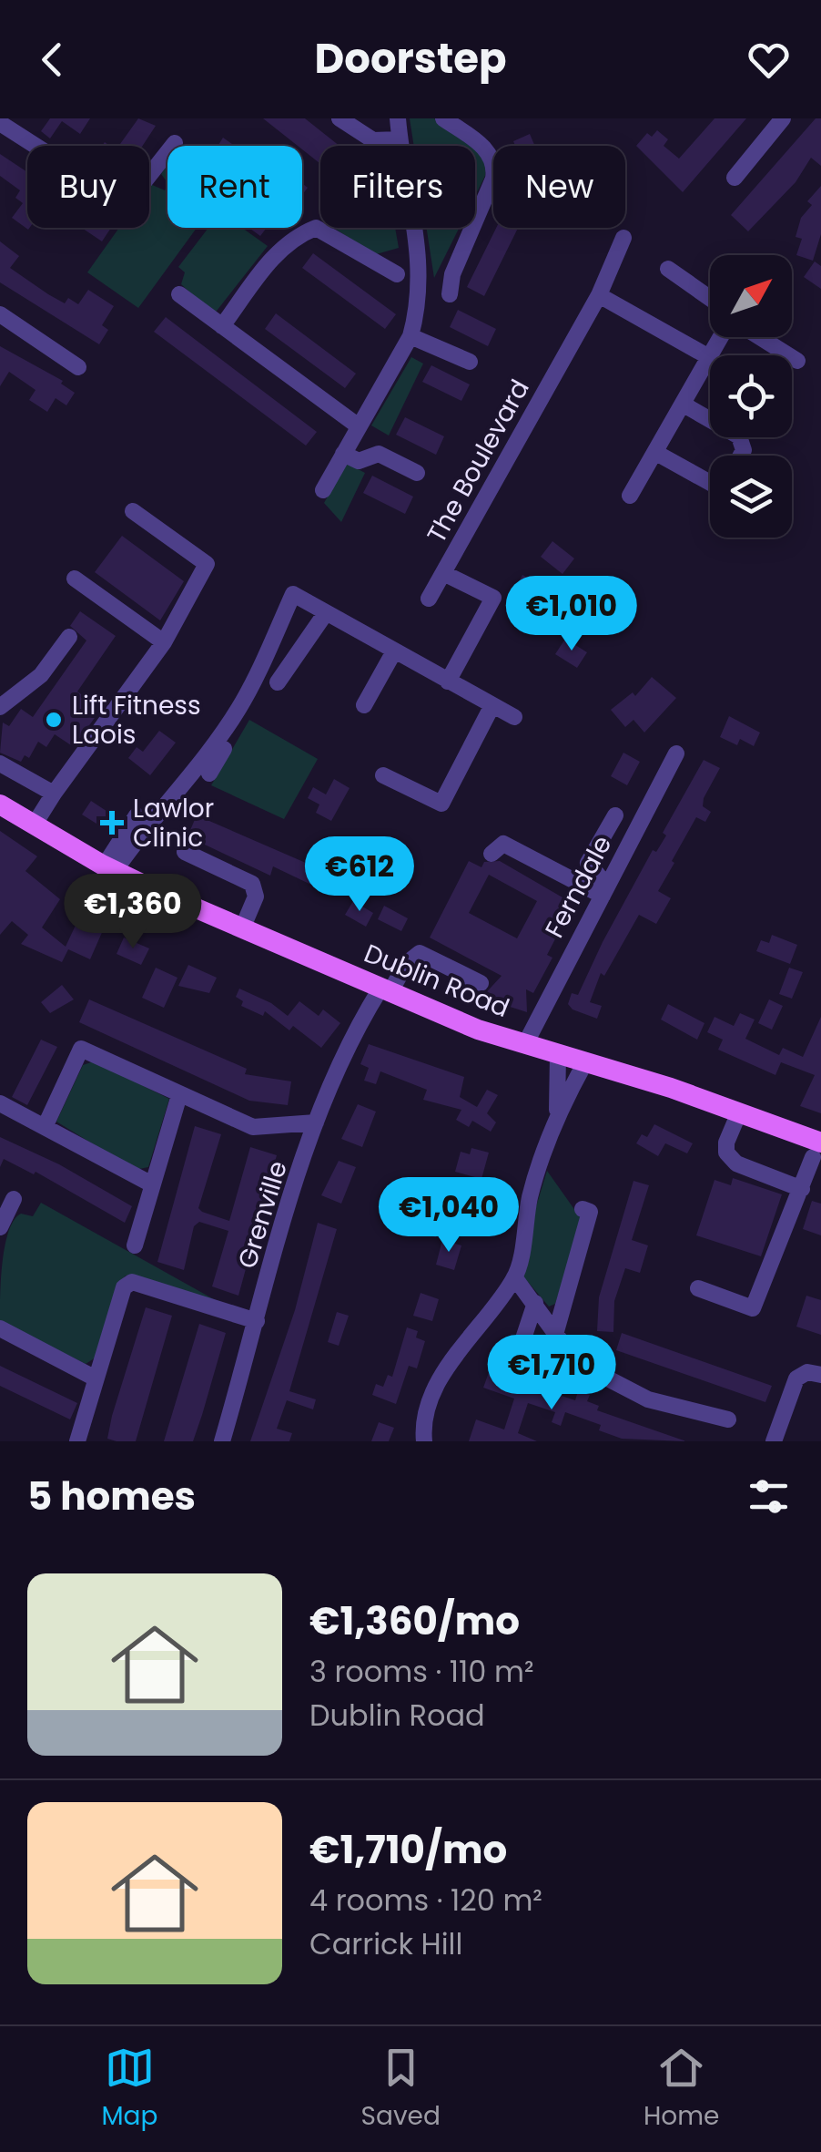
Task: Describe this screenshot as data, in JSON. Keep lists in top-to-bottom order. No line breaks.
{"streets":{"main road":["Dublin Road"],"street":["The Boulevard","Ferndale","Grenville"]},"crossings":[["Ferndale","Dublin Road"],["Dublin Road","Grenville"]],"places":{"other":["Lift Fitness Laois"],"health":["Lawlor Clinic"]},"north":"top right","page":{"header":"Doorstep","chip":["Buy","Rent","Filters","New"],"price":["€1,010","€612","€1,360","€1,040","€1,710"],"heading":"5 homes","list":[{"name":"€1,360/mo","note":"3 rooms · 110 m² · Dublin Road"},{"name":"€1,710/mo","note":"4 rooms · 120 m² · Carrick Hill"}],"tabs":["Map","Saved","Home"]}}
